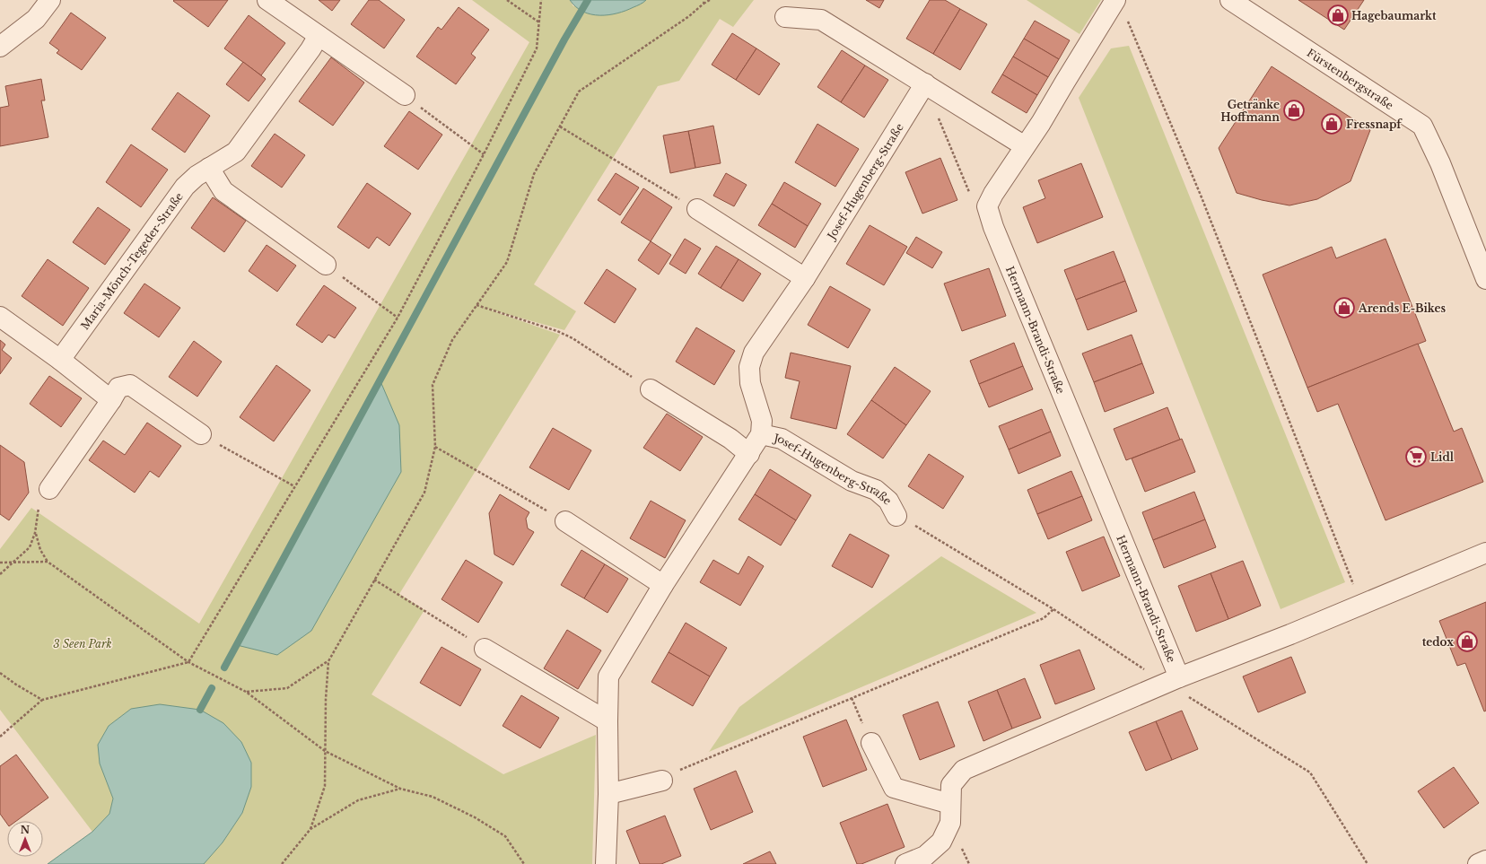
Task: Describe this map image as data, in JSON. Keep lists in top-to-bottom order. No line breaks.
{"streets":{"street":["Fürstenbergstraße","Josef-Hugenberg-Straße","Maria-Mönch-Tegeder-Straße","Hermann-Brandi-Straße"]},"parks":["3 Seen Park"],"places":{"shop":["Hagebaumarkt","Getränke Hoffmann","Fressnapf","Arends E-Bikes","tedox"],"supermarket":["Lidl"]},"north":"top"}
